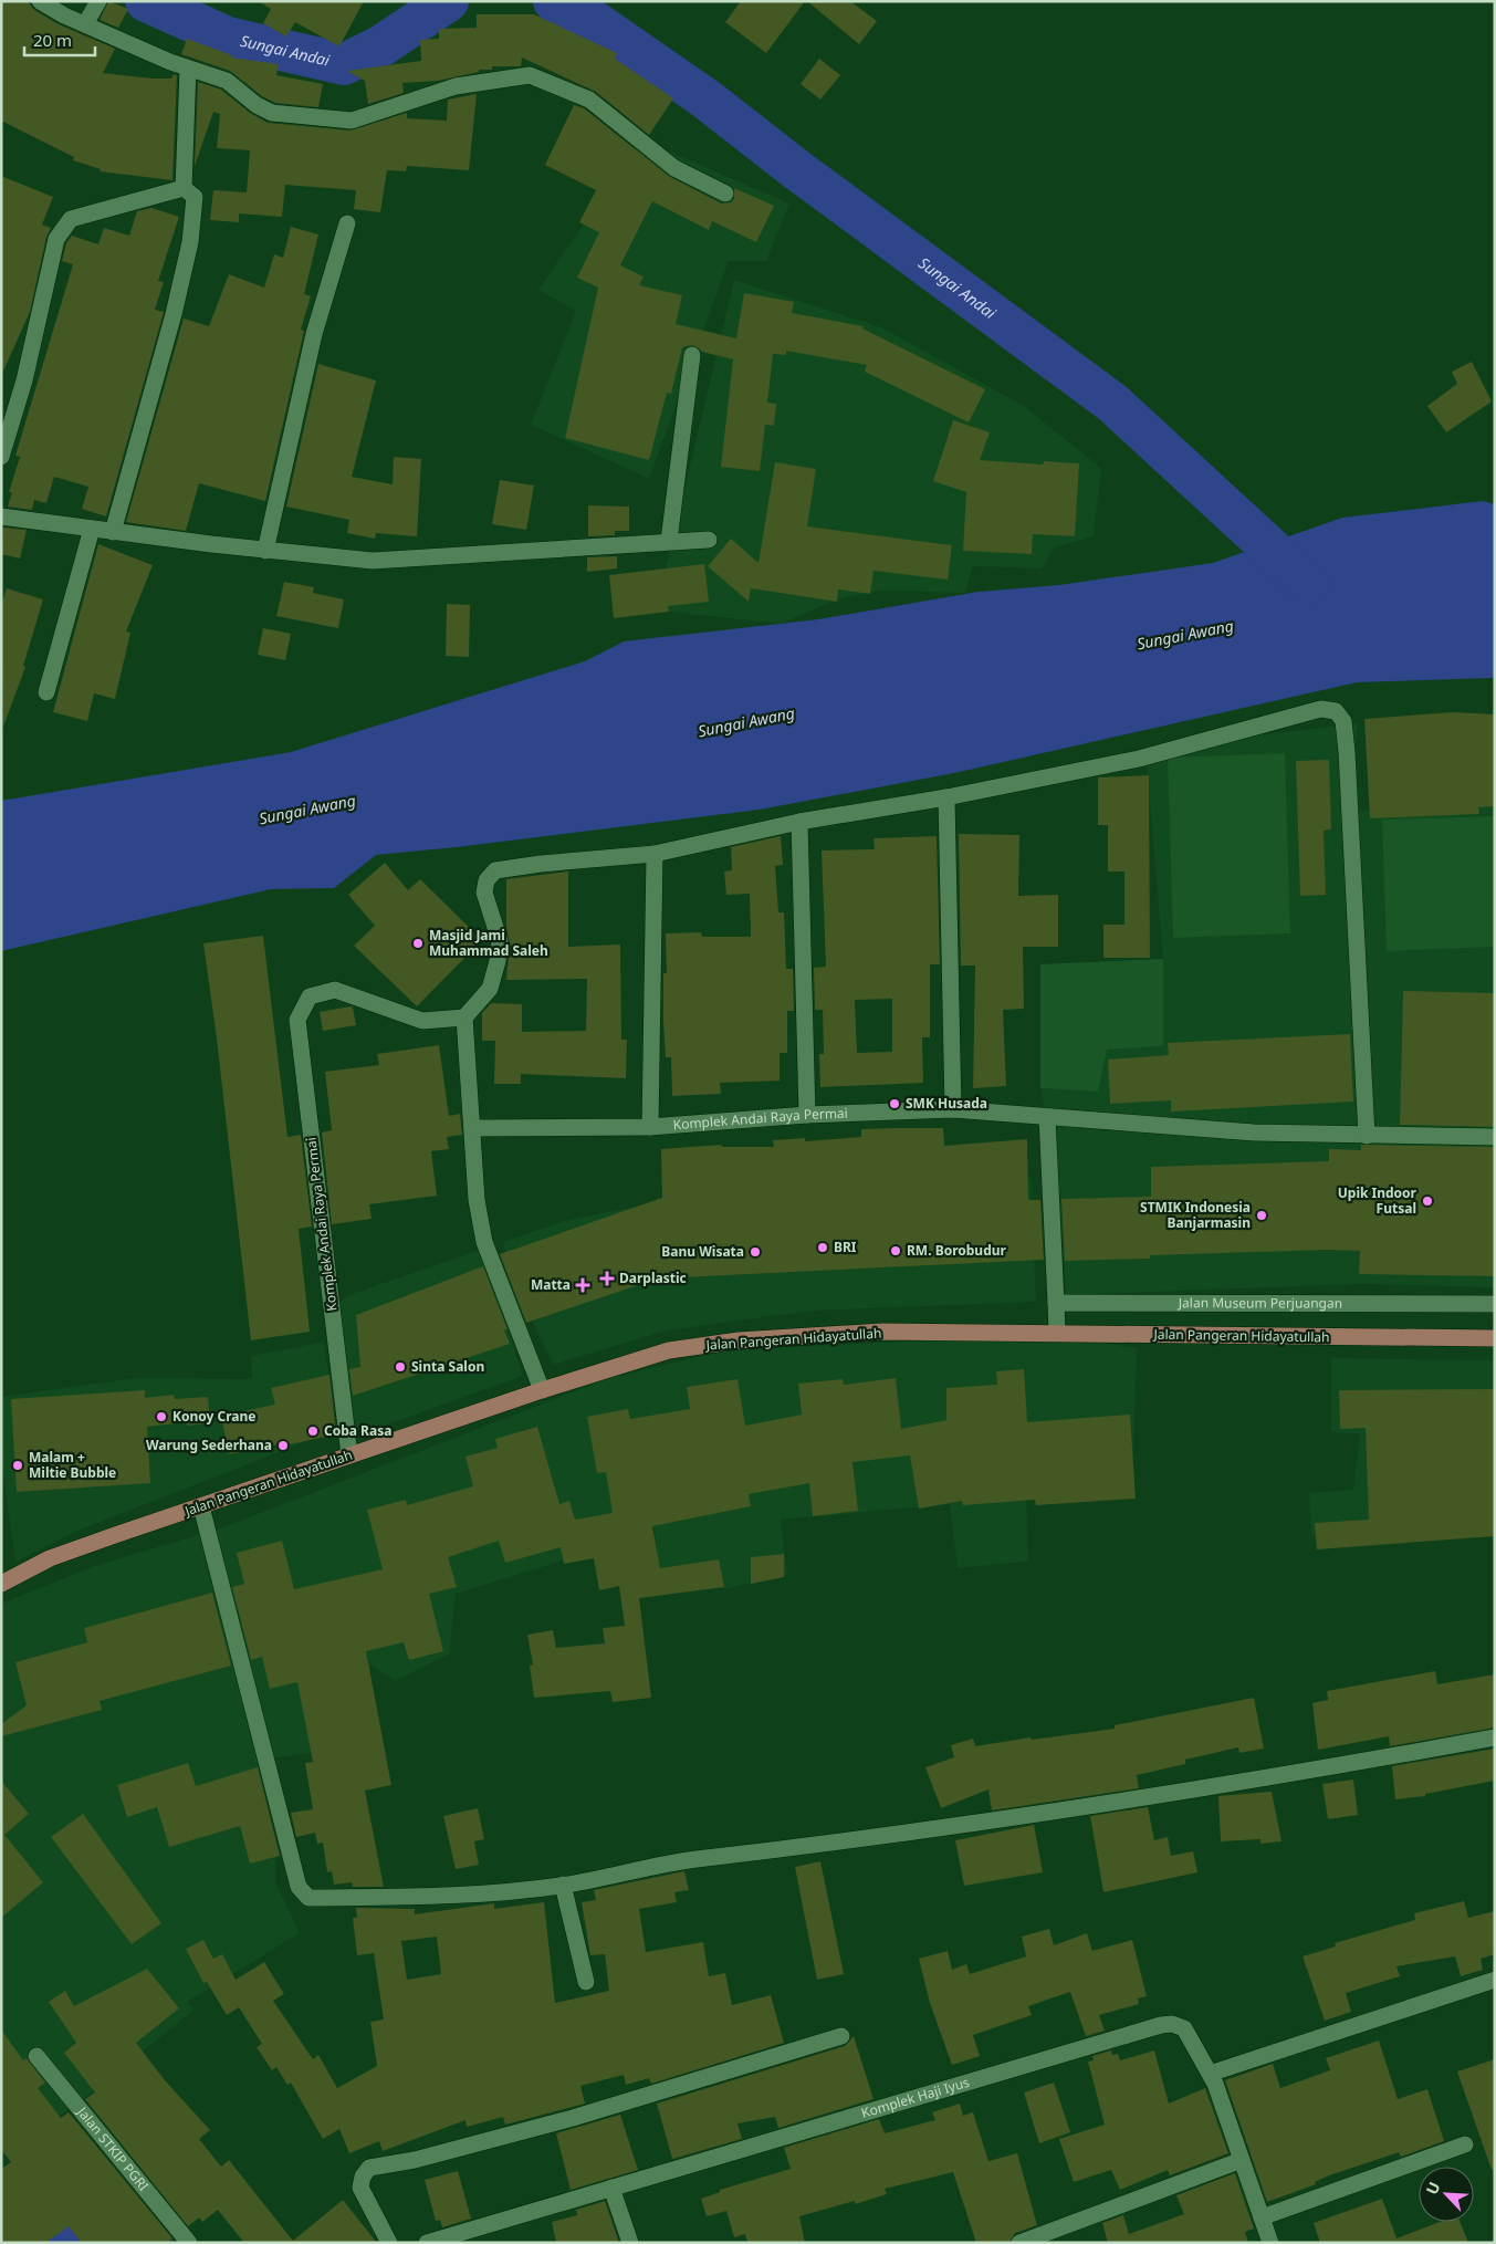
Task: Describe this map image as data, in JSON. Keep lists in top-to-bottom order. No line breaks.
{"streets":{"main road":["Jalan Pangeran Hidayatullah"],"street":["Komplek Andai Raya Permai","Jalan Museum Perjuangan","Komplek Haji Iyus","Jalan STKIP PGRI"]},"crossings":[["Komplek Andai Raya Permai","Jalan Pangeran Hidayatullah"]],"water":["Sungai Andai","Sungai Awang"],"places":{"other":["Masjid Jami Muhammad Saleh","SMK Husada","Upik Indoor Futsal","STMIK Indonesia Banjarmasin","BRI","RM. Borobudur","Banu Wisata","Sinta Salon","Konoy Crane","Coba Rasa","Warung Sederhana","Malam + Miltie Bubble"],"health":["Darplastic","Matta"]},"scale_bar":"20 m","north":"top left"}
